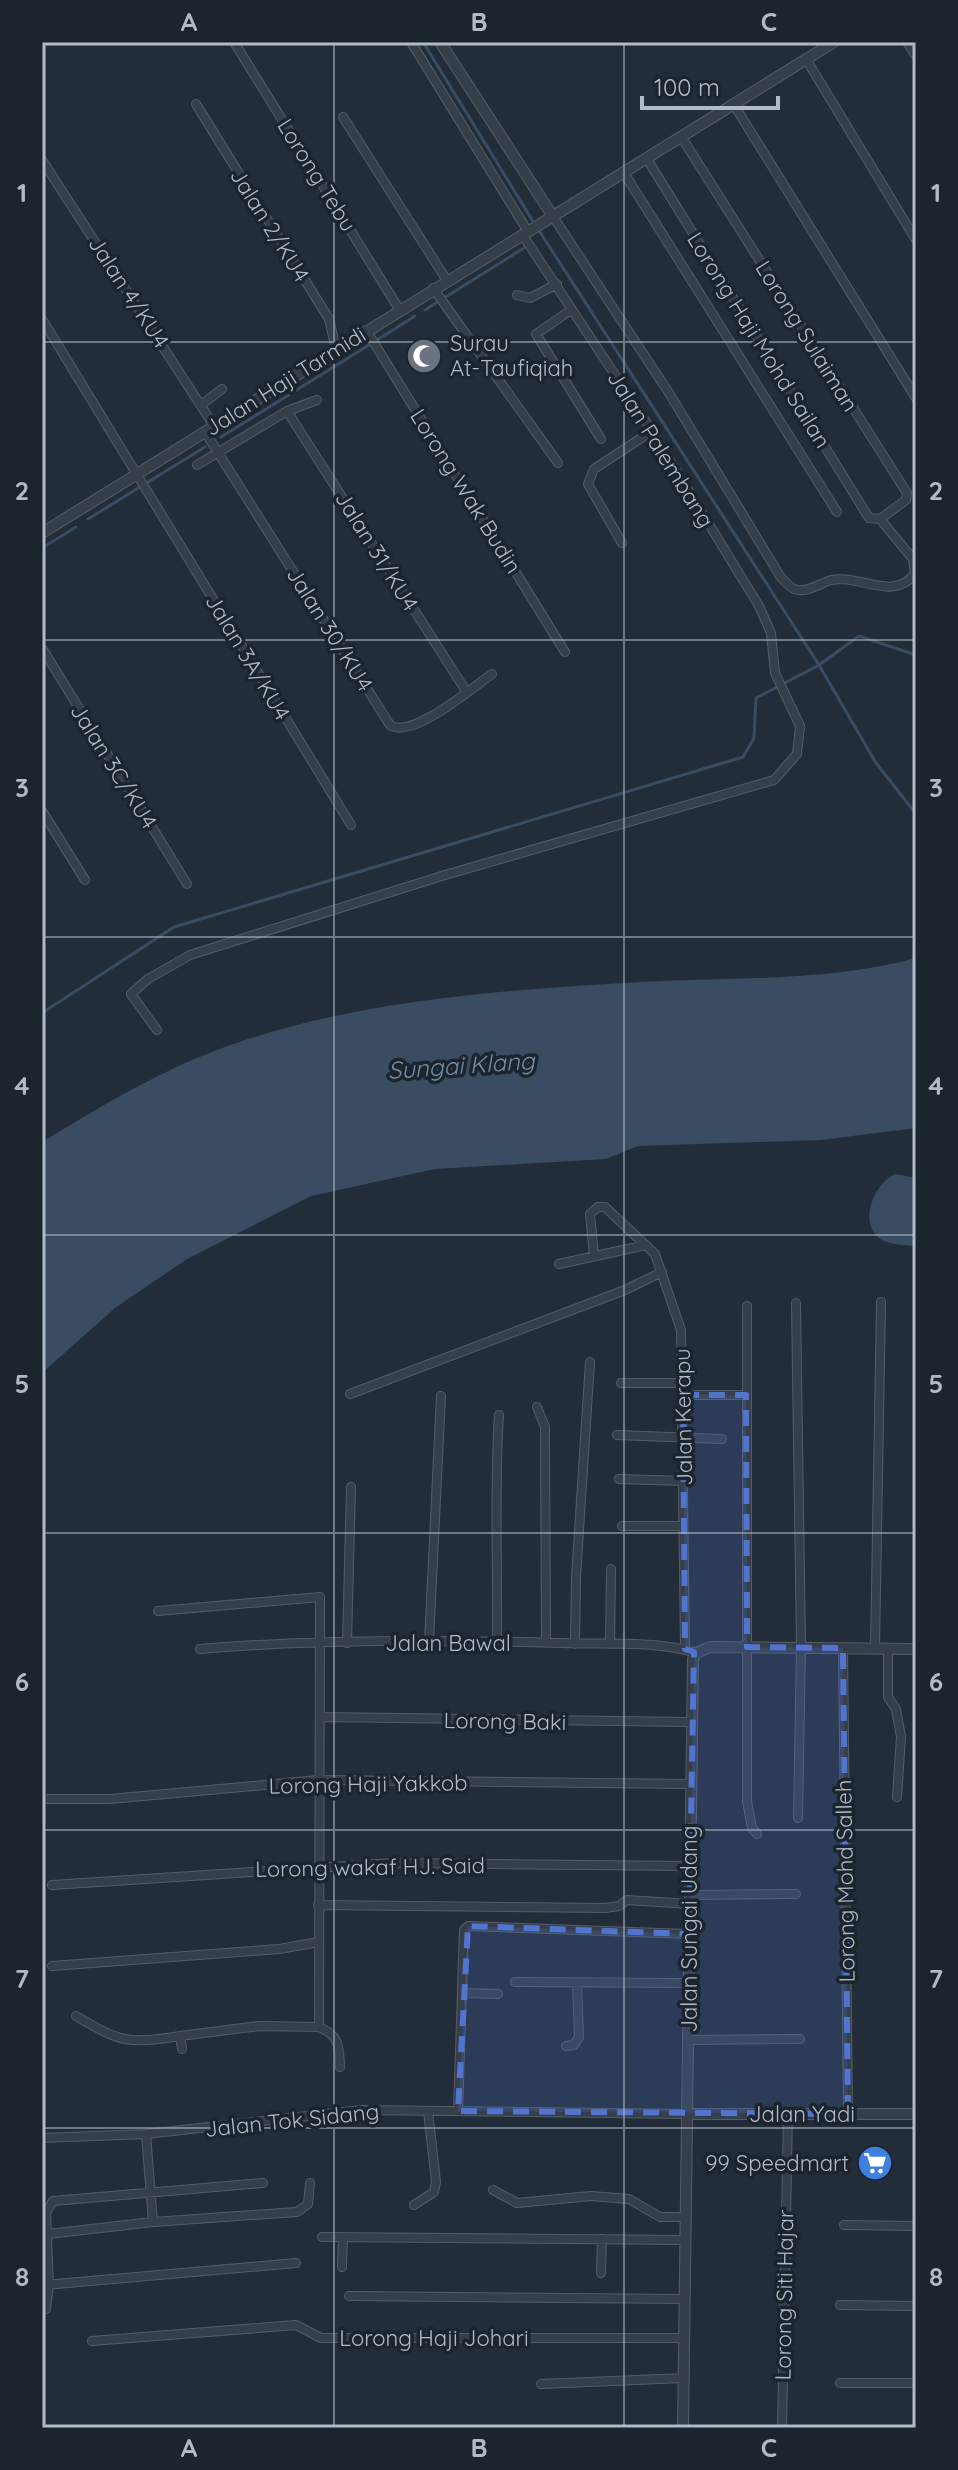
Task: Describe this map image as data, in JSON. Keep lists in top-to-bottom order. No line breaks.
{"streets":{"street":["Lorong Tebu","Jalan 2/KU4","Jalan 4/KU4","Lorong Sulaiman","Lorong Haji Mohd Sailan","Jalan Haji Tarmidi","Jalan Palembang","Lorong Wak Budin","Jalan 31/KU4","Jalan 30/KU4","Jalan 3A/KU4","Jalan 3C/KU4","Jalan Kerapu","Jalan Bawal","Lorong Baki","Lorong Haji Yakkob","Lorong wakaf HJ. Said","Lorong Mohd Salleh","Jalan Sungai Udang","Jalan Yadi","Jalan Tok Sidang","Lorong Siti Hajar","Lorong Haji Johari"]},"crossings":[["Lorong Tebu","Jalan Haji Tarmidi"],["Jalan 2/KU4","Jalan Haji Tarmidi"],["Jalan 4/KU4","Jalan Haji Tarmidi"],["Jalan 4/KU4","Jalan 30/KU4"],["Lorong Sulaiman","Lorong Haji Mohd Sailan"],["Lorong Sulaiman","Jalan Haji Tarmidi"],["Lorong Haji Mohd Sailan","Jalan Haji Tarmidi"],["Jalan Haji Tarmidi","Jalan Palembang"],["Jalan Haji Tarmidi","Lorong Wak Budin"],["Jalan Haji Tarmidi","Jalan 30/KU4"],["Jalan Haji Tarmidi","Jalan 3A/KU4"],["Jalan 31/KU4","Jalan 30/KU4"],["Jalan Kerapu","Jalan Bawal"],["Jalan Kerapu","Jalan Sungai Udang"],["Jalan Bawal","Jalan Sungai Udang"],["Lorong Baki","Jalan Sungai Udang"],["Lorong Haji Yakkob","Jalan Sungai Udang"],["Lorong wakaf HJ. Said","Jalan Sungai Udang"],["Lorong Mohd Salleh","Jalan Yadi"],["Jalan Sungai Udang","Jalan Yadi"],["Jalan Sungai Udang","Jalan Tok Sidang"],["Jalan Sungai Udang","Lorong Haji Johari"],["Jalan Yadi","Jalan Tok Sidang"],["Jalan Yadi","Lorong Siti Hajar"]],"water":["Sungai Klang"],"places":{"mosque":["Surau At-Taufiqiah"],"supermarket":["99 Speedmart"]},"scale_bar":"100 m","grid":{"columns":["A","B","C"],"rows":["1","2","3","4","5","6","7","8"]}}
